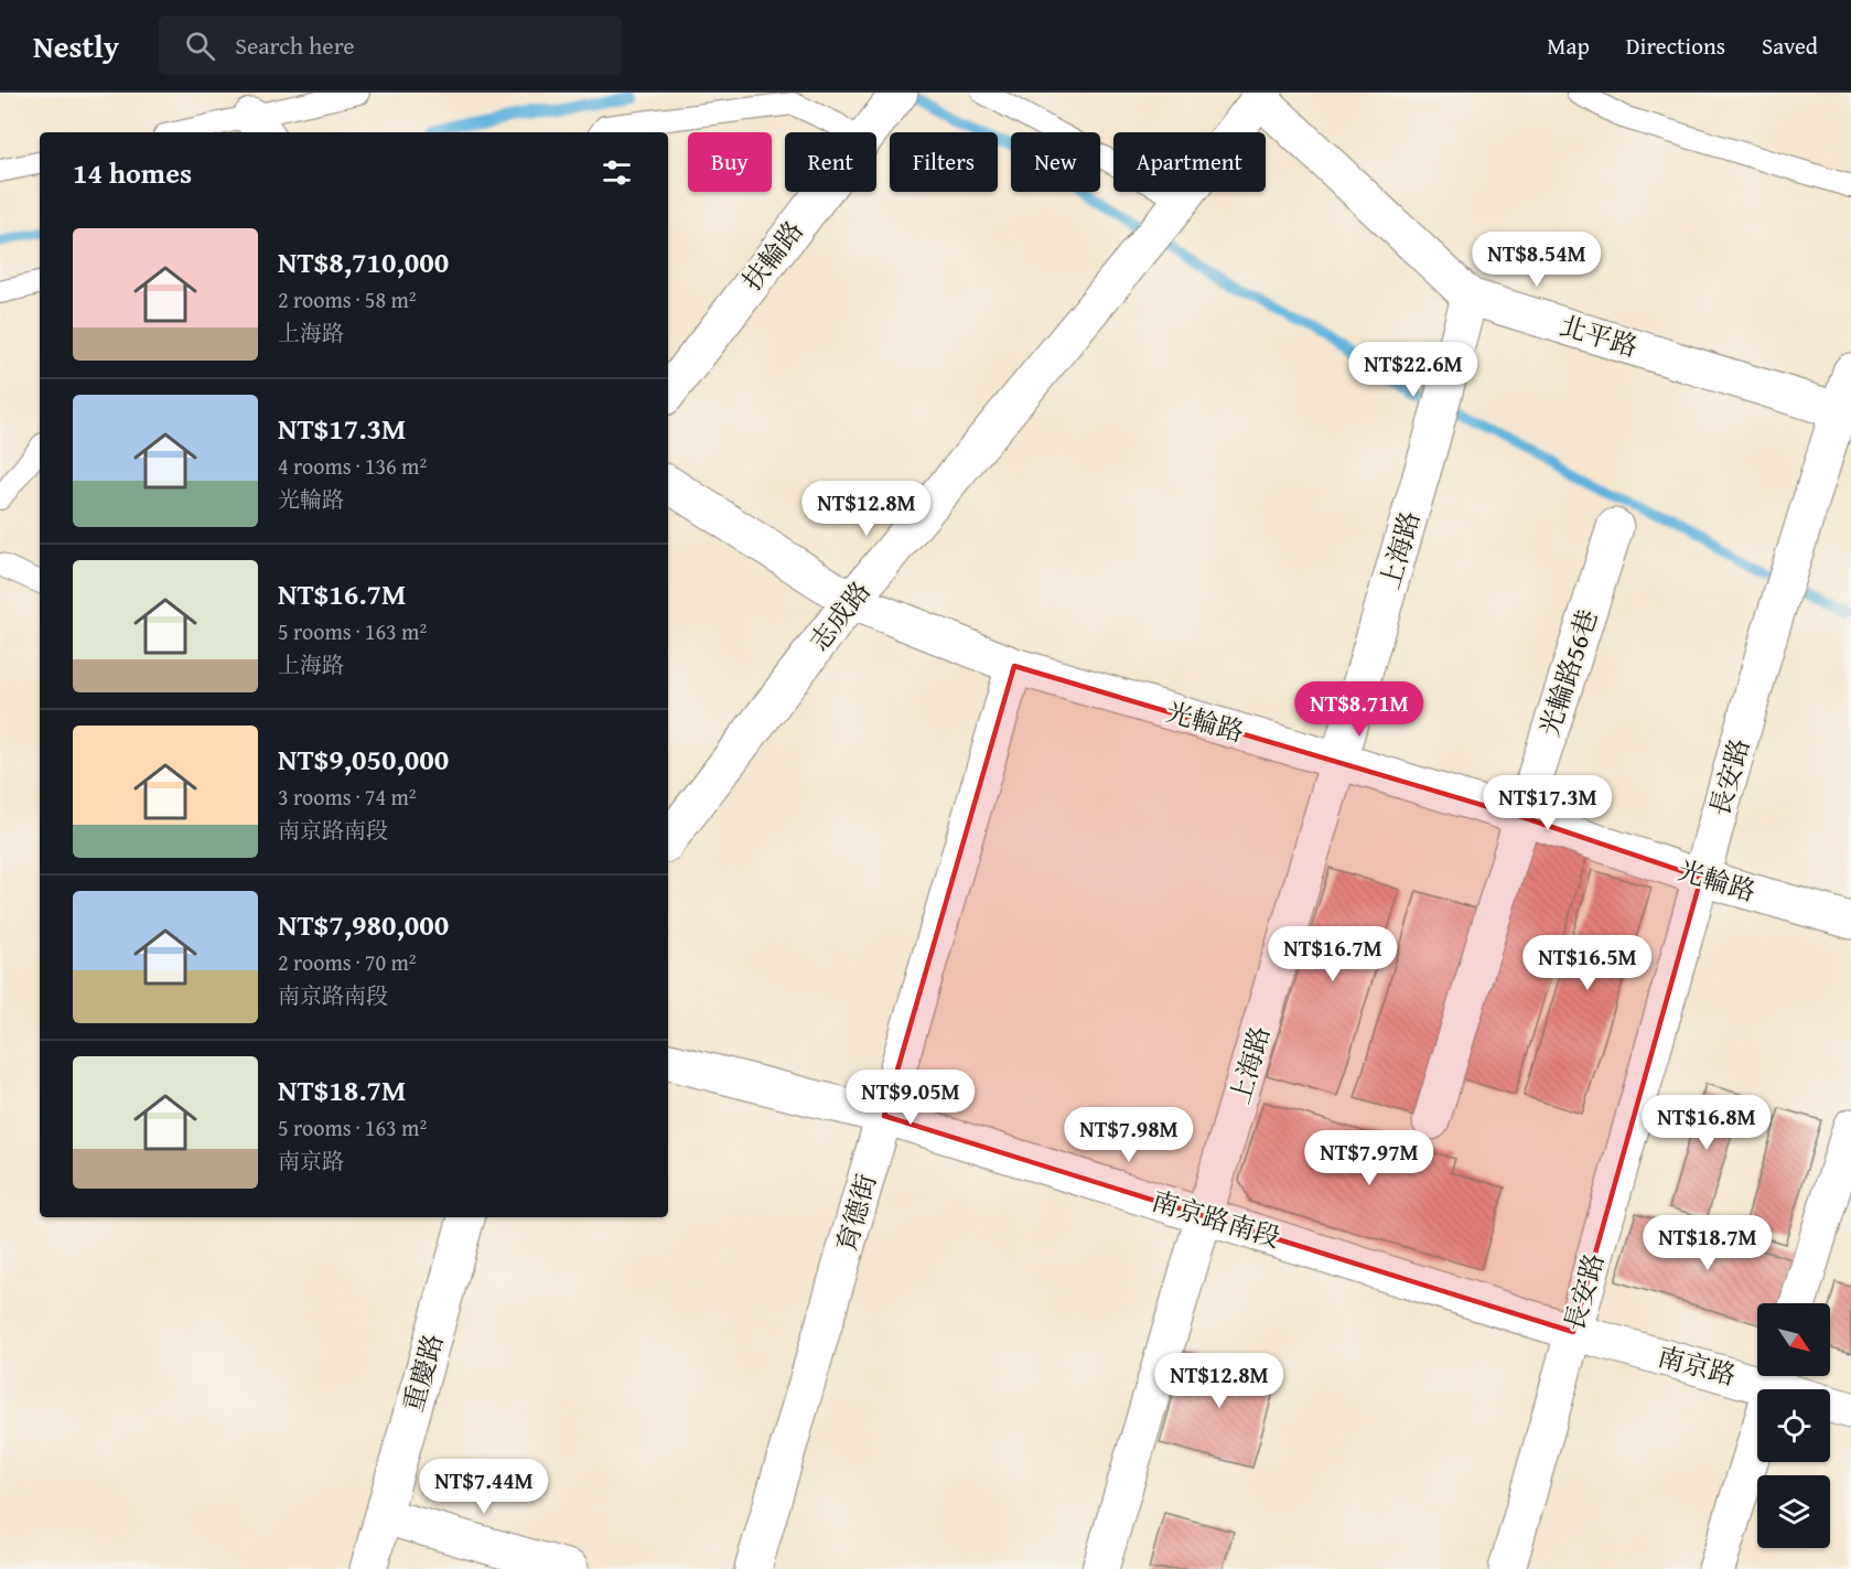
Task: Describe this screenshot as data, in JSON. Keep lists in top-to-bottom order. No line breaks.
{"streets":{"street":["扶輪路","北平路","上海路","志成路","光輪路56巷","光輪路","長安路","育德街","南京路南段","南京路","重慶路"]},"crossings":[["北平路","上海路"],["北平路","長安路"],["上海路","光輪路"],["上海路","南京路南段"],["志成路","光輪路"],["光輪路56巷","光輪路"],["光輪路","長安路"],["光輪路","育德街"],["長安路","南京路南段"],["長安路","南京路"],["育德街","南京路南段"],["南京路南段","南京路"]],"north":"bottom right","page":{"header":"Nestly","search":"Search here","nav":["Map","Directions","Saved"],"chip":["Buy","Rent","Filters","New","Apartment"],"heading":"14 homes","list":[{"name":"NT$8,710,000","note":"2 rooms · 58 m² · 上海路"},{"name":"NT$17.3M","note":"4 rooms · 136 m² · 光輪路"},{"name":"NT$16.7M","note":"5 rooms · 163 m² · 上海路"},{"name":"NT$9,050,000","note":"3 rooms · 74 m² · 南京路南段"},{"name":"NT$7,980,000","note":"2 rooms · 70 m² · 南京路南段"},{"name":"NT$18.7M","note":"5 rooms · 163 m² · 南京路"}],"price":["NT$8.54M","NT$22.6M","NT$12.8M","NT$8.71M","NT$17.3M","NT$16.7M","NT$16.5M","NT$9.05M","NT$16.8M","NT$7.98M","NT$7.97M","NT$18.7M","NT$12.8M","NT$7.44M"]}}
